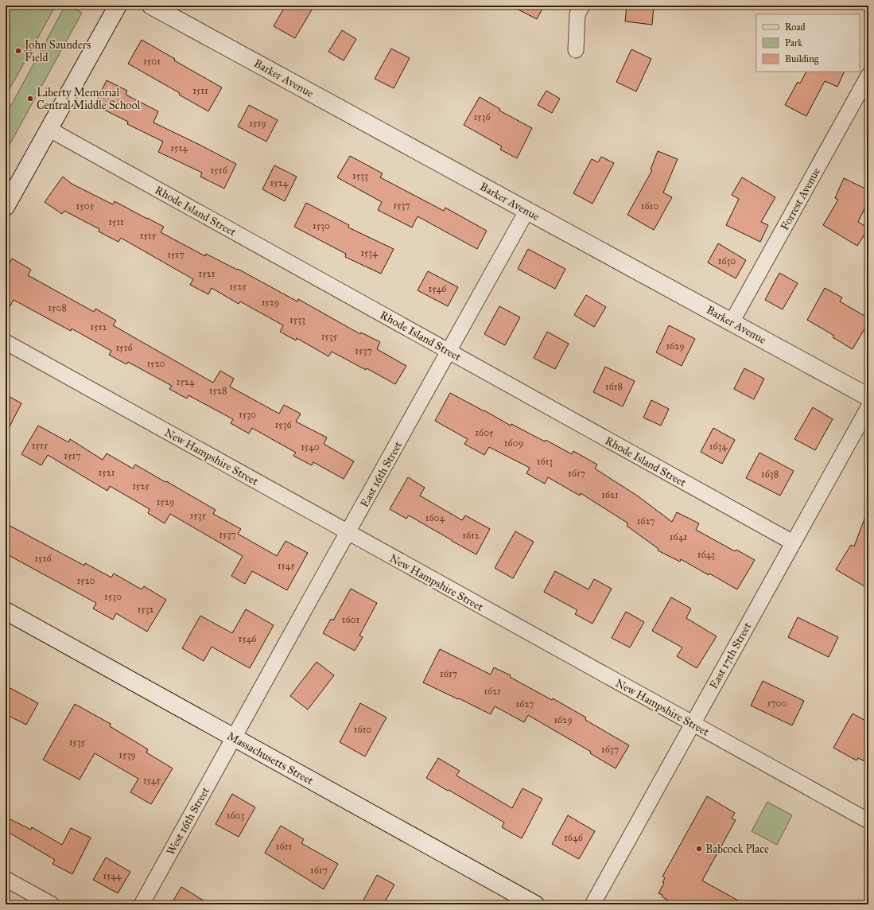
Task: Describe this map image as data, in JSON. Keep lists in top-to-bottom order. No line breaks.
{"streets":{"main road":["Barker Avenue","Massachusetts Street"],"street":["Forrest Avenue","Rhode Island Street","New Hampshire Street","East 16th Street","East 17th Street","West 16th Street"]},"crossings":[["Barker Avenue","Forrest Avenue"],["Barker Avenue","East 16th Street"],["Rhode Island Street","East 16th Street"],["Rhode Island Street","East 17th Street"],["New Hampshire Street","East 16th Street"],["New Hampshire Street","East 17th Street"],["East 16th Street","Massachusetts Street"],["East 16th Street","West 16th Street"],["Massachusetts Street","West 16th Street"]],"places":["John Saunders Field","Liberty Memorial Central Middle School","Babcock Place"],"house_numbers":["1501","1511","1536","1519","1514","1516","1533","1524","1537","1505","1610","1511","1530","1515","1534","1517","1630","1521","1525","1546","1529","1508","1533","1512","1535","1629","1516","1537","1520","1524","1618","1528","1530","1536","1605","1609","1515","1634","1540","1517","1613","1521","1617","1638","1525","1621","1529","1535","1604","1627","1537","1612","1641","1643","1516","1545","1520","1530","1532","1601","1546","1617","1621","1700","1627","1629","1610","1535","1637","1539","1545","1603","1646","1611","1617","1544"],"legend":["Road","Park","Building"]}
